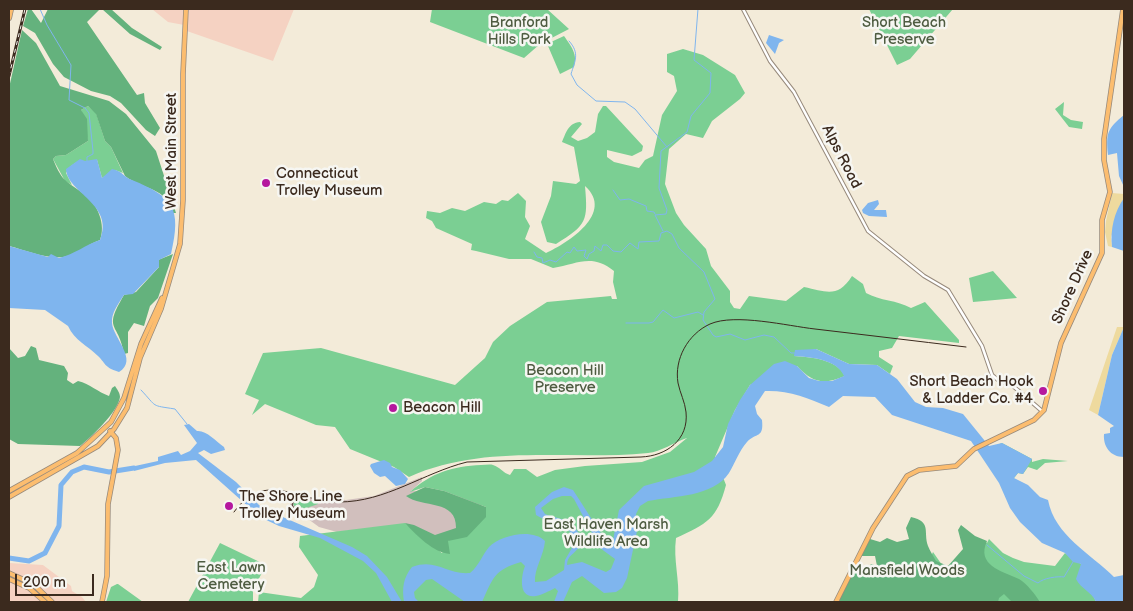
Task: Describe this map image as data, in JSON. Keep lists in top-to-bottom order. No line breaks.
{"streets":{"main road":["West Main Street","Shore Drive"],"street":["Alps Road"]},"crossings":[["Alps Road","Shore Drive"]],"parks":["Branford Hills Park","Short Beach Preserve","Beacon Hill Preserve","East Haven Marsh Wildlife Area","East Lawn Cemetery","Mansfield Woods"],"places":["Connecticut Trolley Museum","Short Beach Hook & Ladder Co. #4","Beacon Hill","The Shore Line Trolley Museum"],"scale_bar":"200 m"}
